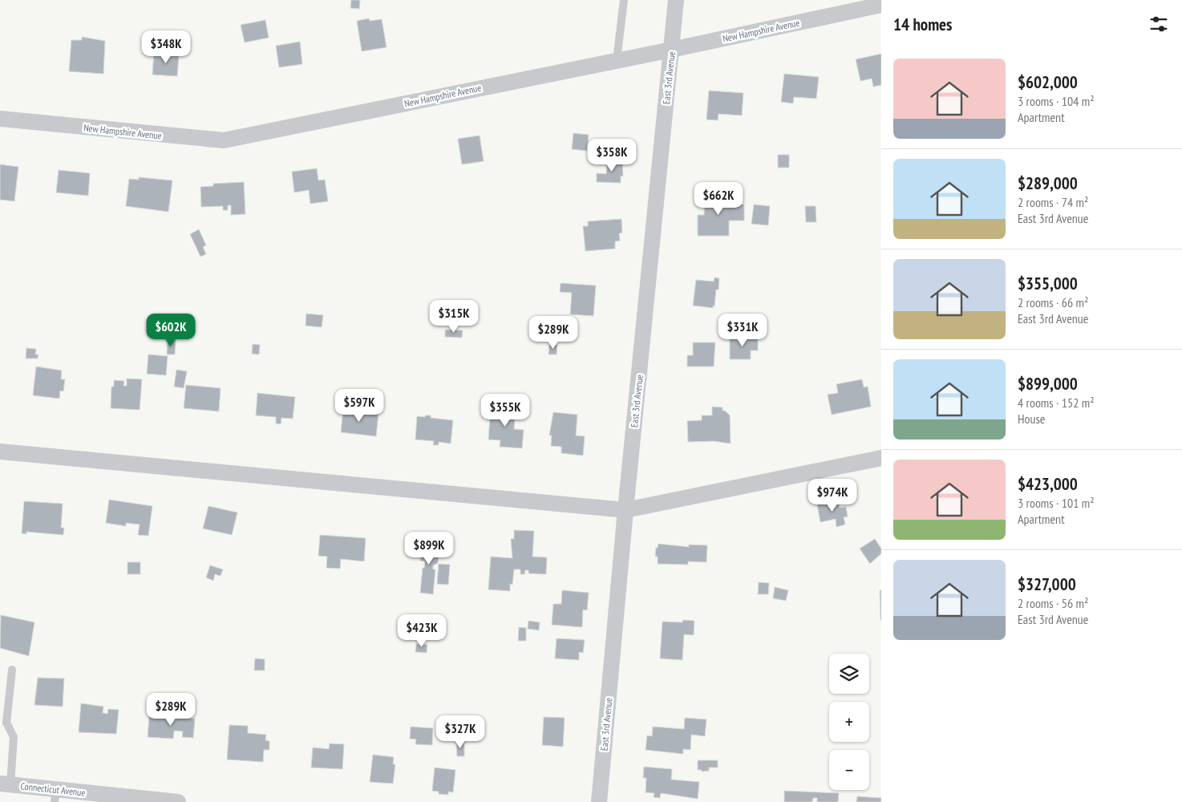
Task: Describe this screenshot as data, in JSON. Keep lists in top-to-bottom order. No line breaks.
{"streets":{"street":["New Hampshire Avenue","East 3rd Avenue","Connecticut Avenue"]},"crossings":[["New Hampshire Avenue","East 3rd Avenue"]],"page":{"heading":"14 homes","price":["$348K","$358K","$662K","$315K","$602K","$331K","$289K","$597K","$355K","$974K","$899K","$423K","$289K","$327K"],"list":[{"name":"$602,000","note":"3 rooms · 104 m² · Apartment"},{"name":"$289,000","note":"2 rooms · 74 m² · East 3rd Avenue"},{"name":"$355,000","note":"2 rooms · 66 m² · East 3rd Avenue"},{"name":"$899,000","note":"4 rooms · 152 m² · House"},{"name":"$423,000","note":"3 rooms · 101 m² · Apartment"},{"name":"$327,000","note":"2 rooms · 56 m² · East 3rd Avenue"}],"map_buttons":["+","−"]}}
